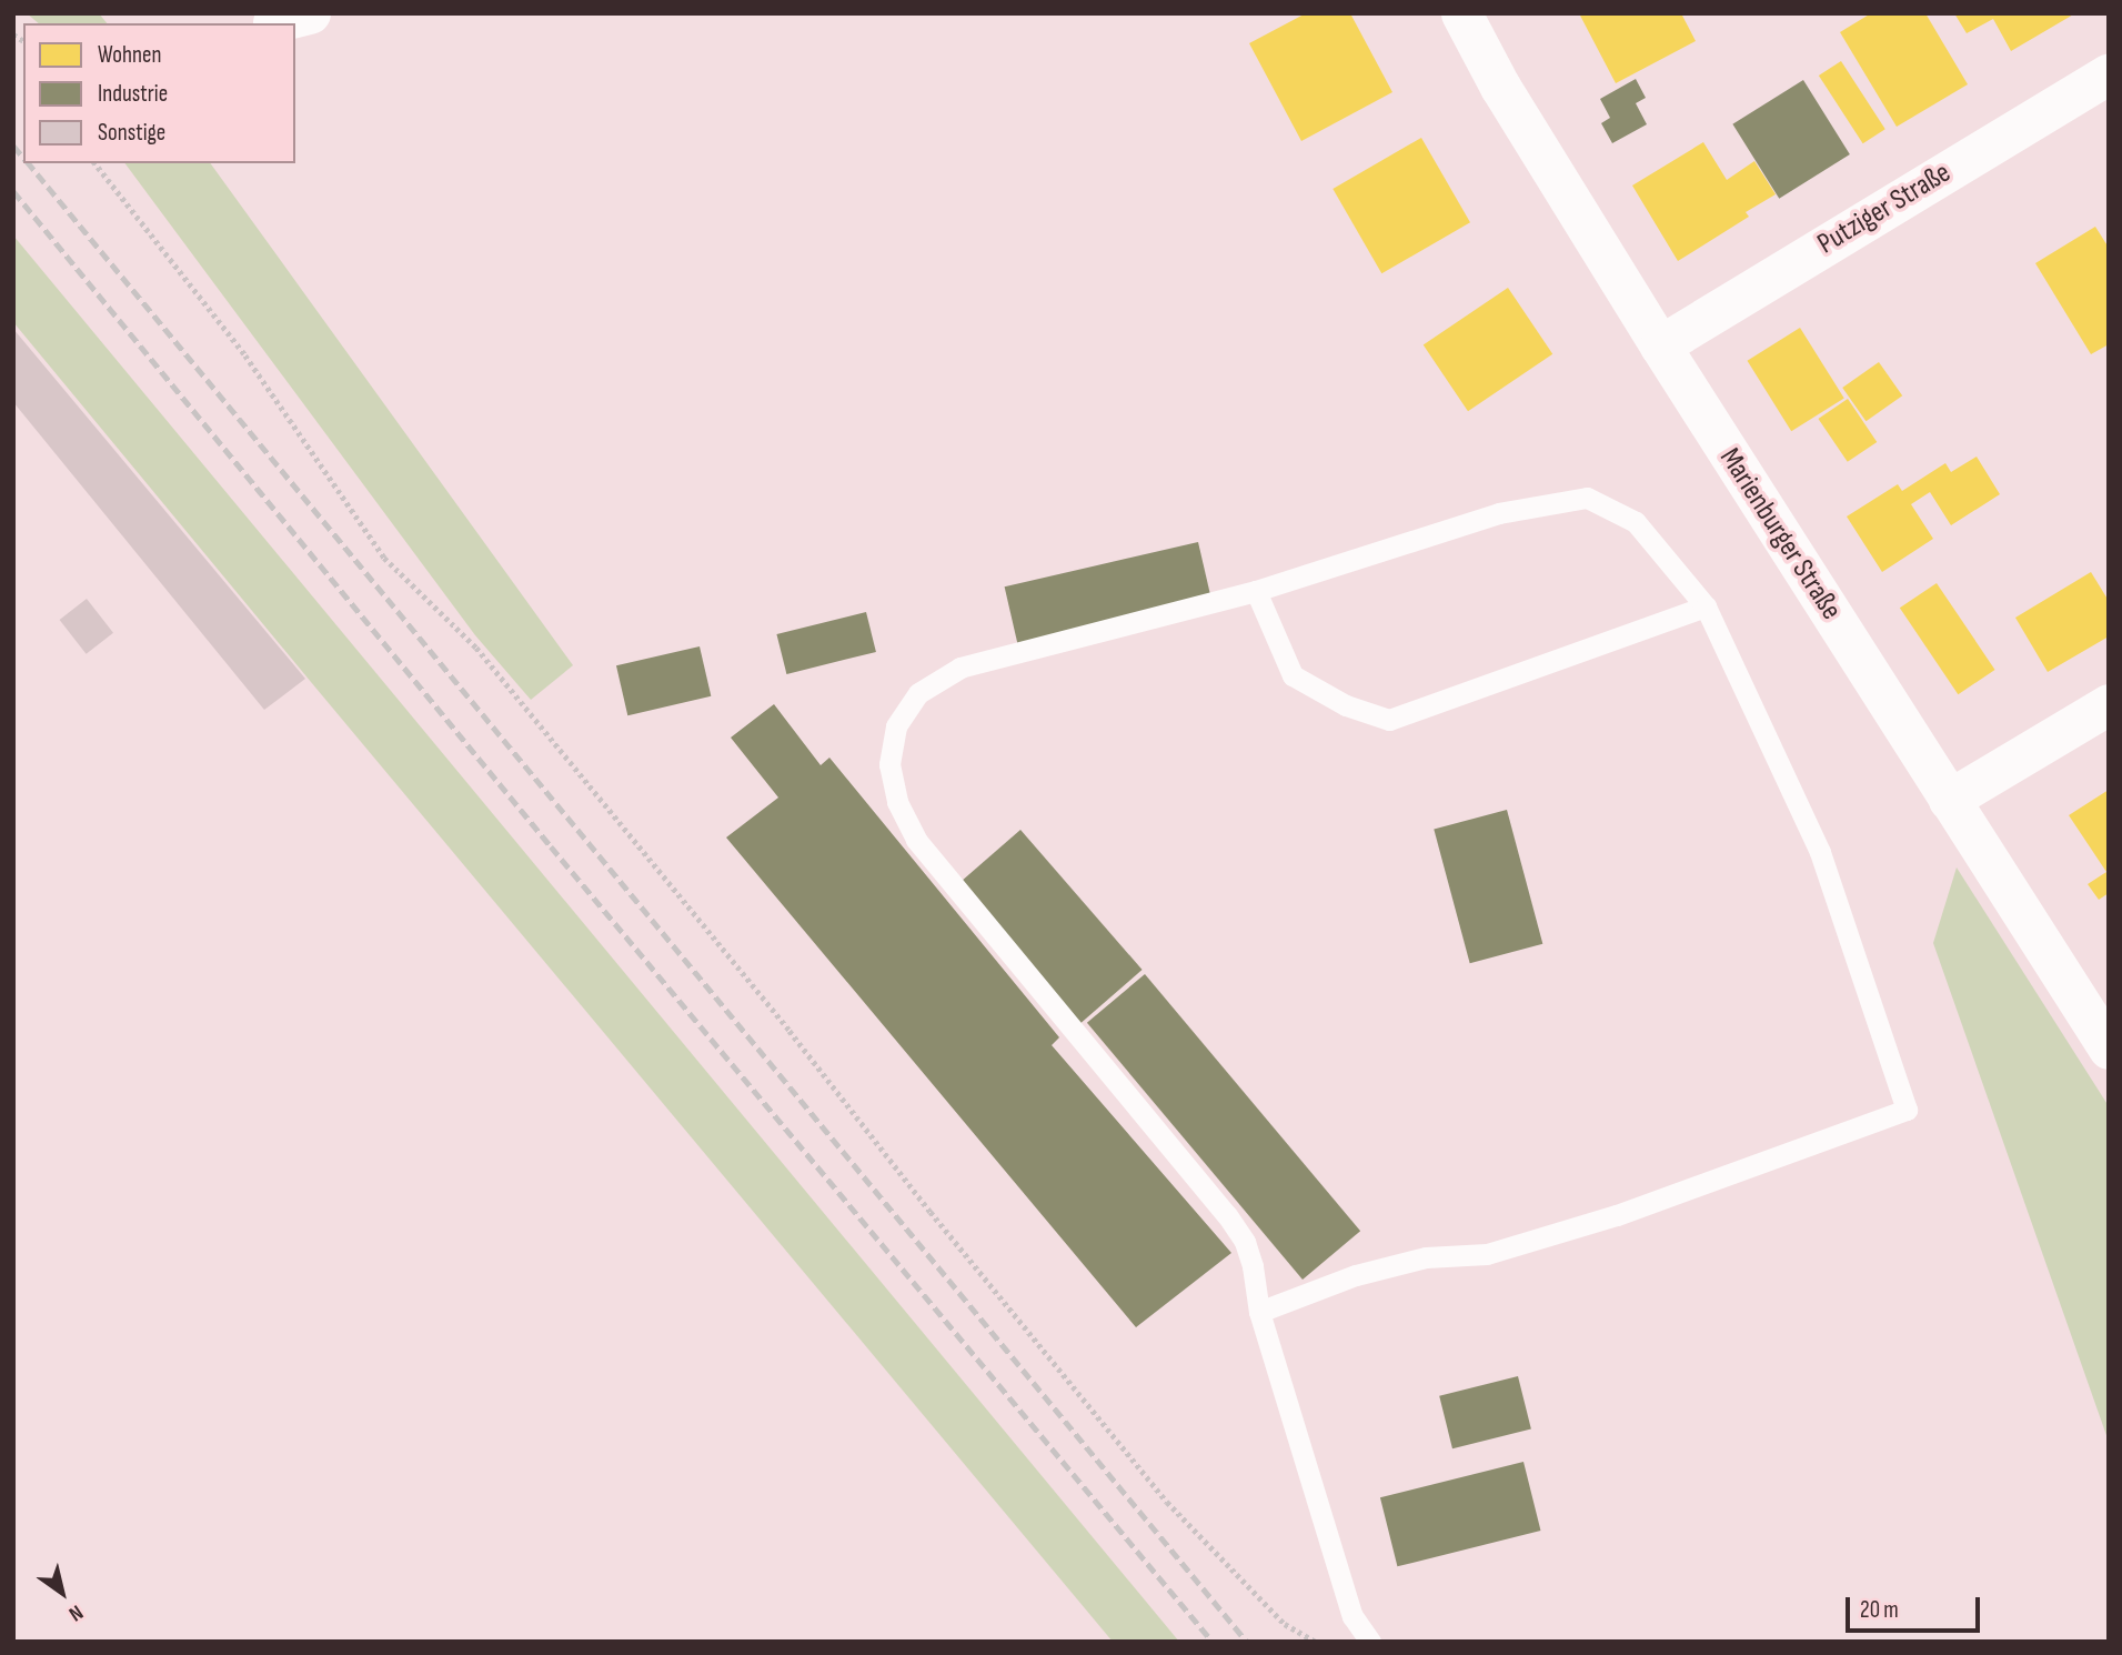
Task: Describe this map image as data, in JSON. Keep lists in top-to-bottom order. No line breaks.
{"streets":{"street":["Putziger Straße","Marienburger Straße"]},"crossings":[["Putziger Straße","Marienburger Straße"]],"legend":["Wohnen","Industrie","Sonstige"],"scale_bar":"20 m","north":"bottom right"}
